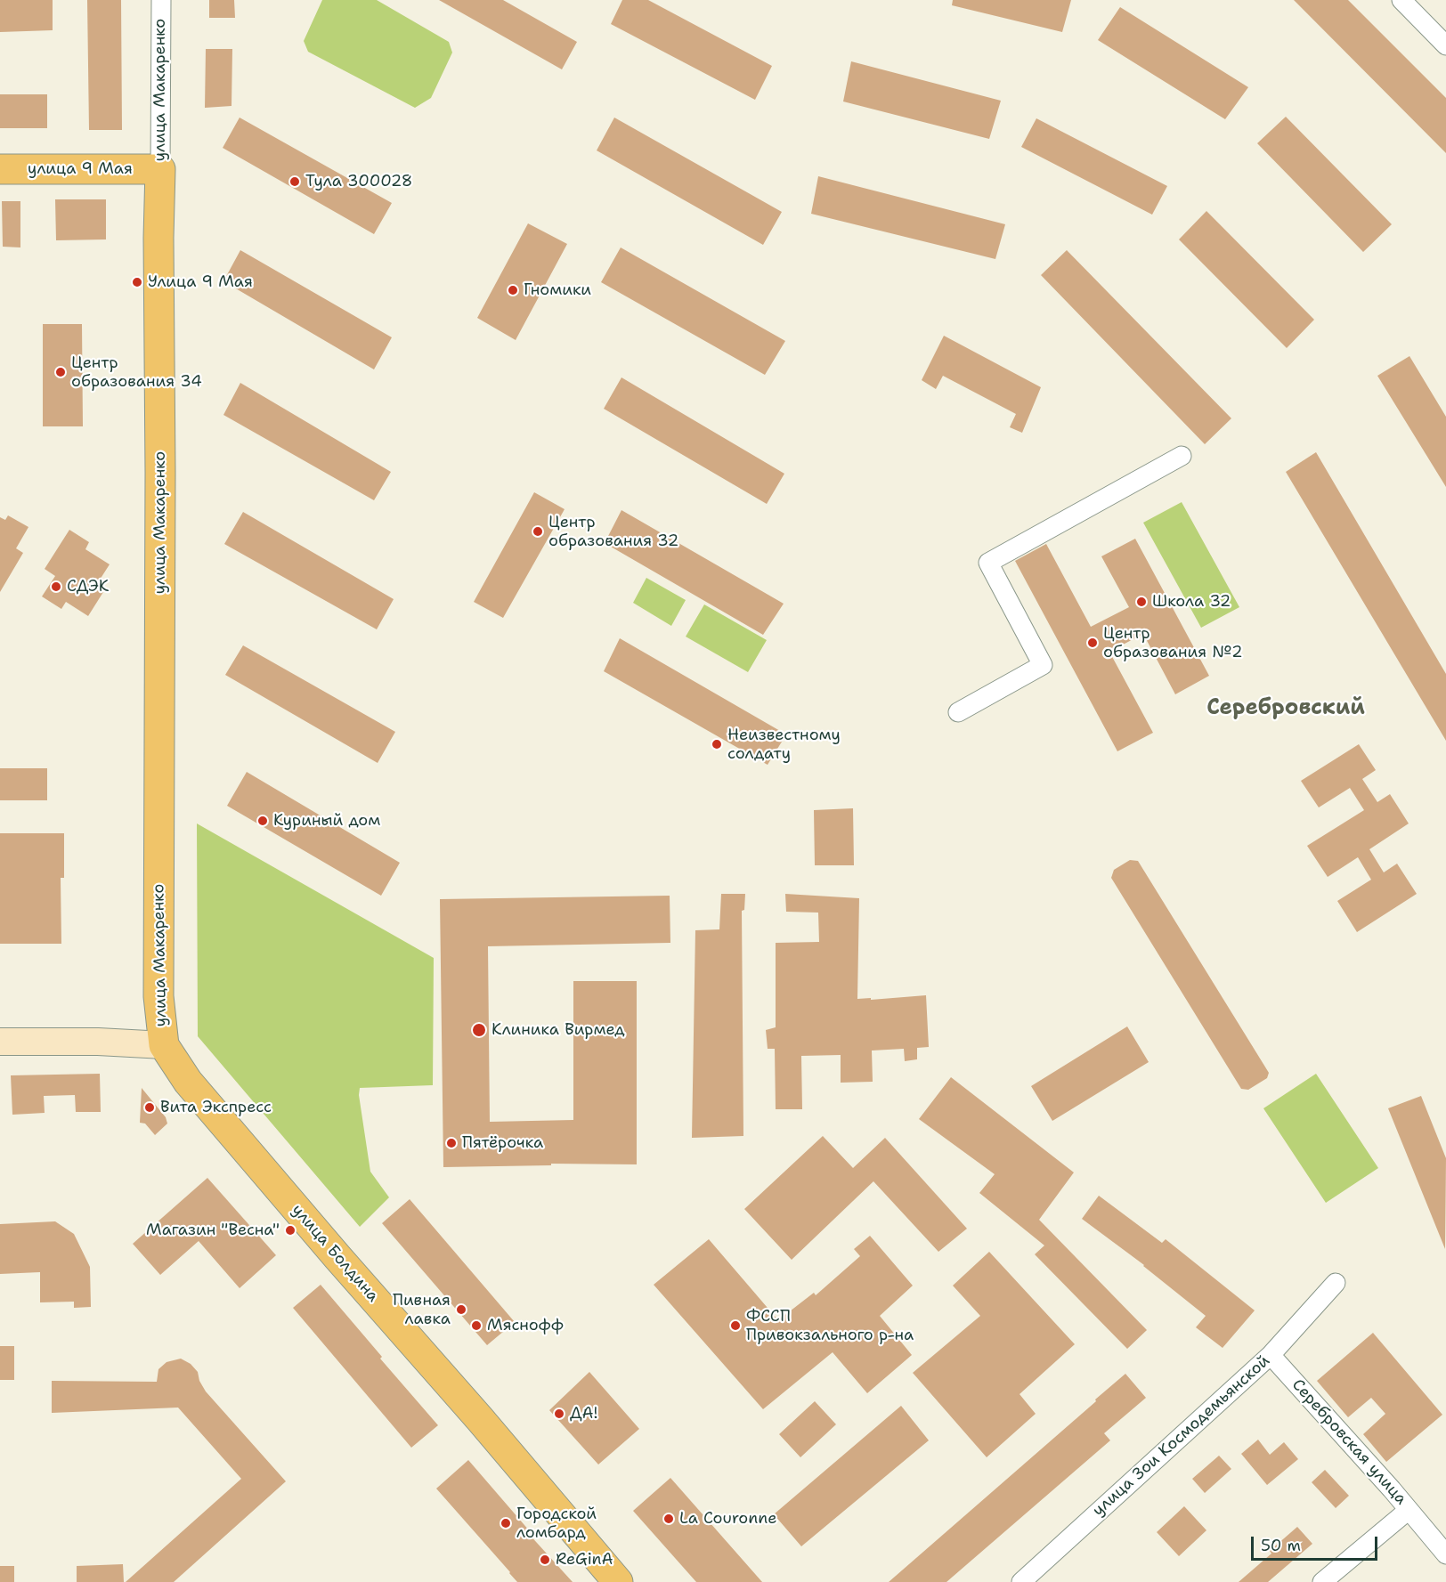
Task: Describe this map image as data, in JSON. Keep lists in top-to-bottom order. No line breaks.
{"streets":{"main road":["улица Макаренко","улица 9 Мая","улица Болдина"],"street":["улица Зои Космодемьянской","Серебровская улица"]},"crossings":[["улица Макаренко","улица 9 Мая"],["улица Макаренко","улица Болдина"],["улица Зои Космодемьянской","Серебровская улица"]],"districts":["Серебровский"],"places":["Тула 300028","Улица 9 Мая","Гномики","Центр образования 34","Центр образования 32","СДЭК","Школа 32","Центр образования №2","Неизвестному солдату","Куриный дом","Клиника Вирмед","Вита Экспресс","Пятёрочка","Магазин \"Весна\"","Пивная лавка","Мяснофф","ФССП Привокзального р-на","ДА!","La Couronne","Городской ломбард","ReGinA"],"scale_bar":"50 m"}
